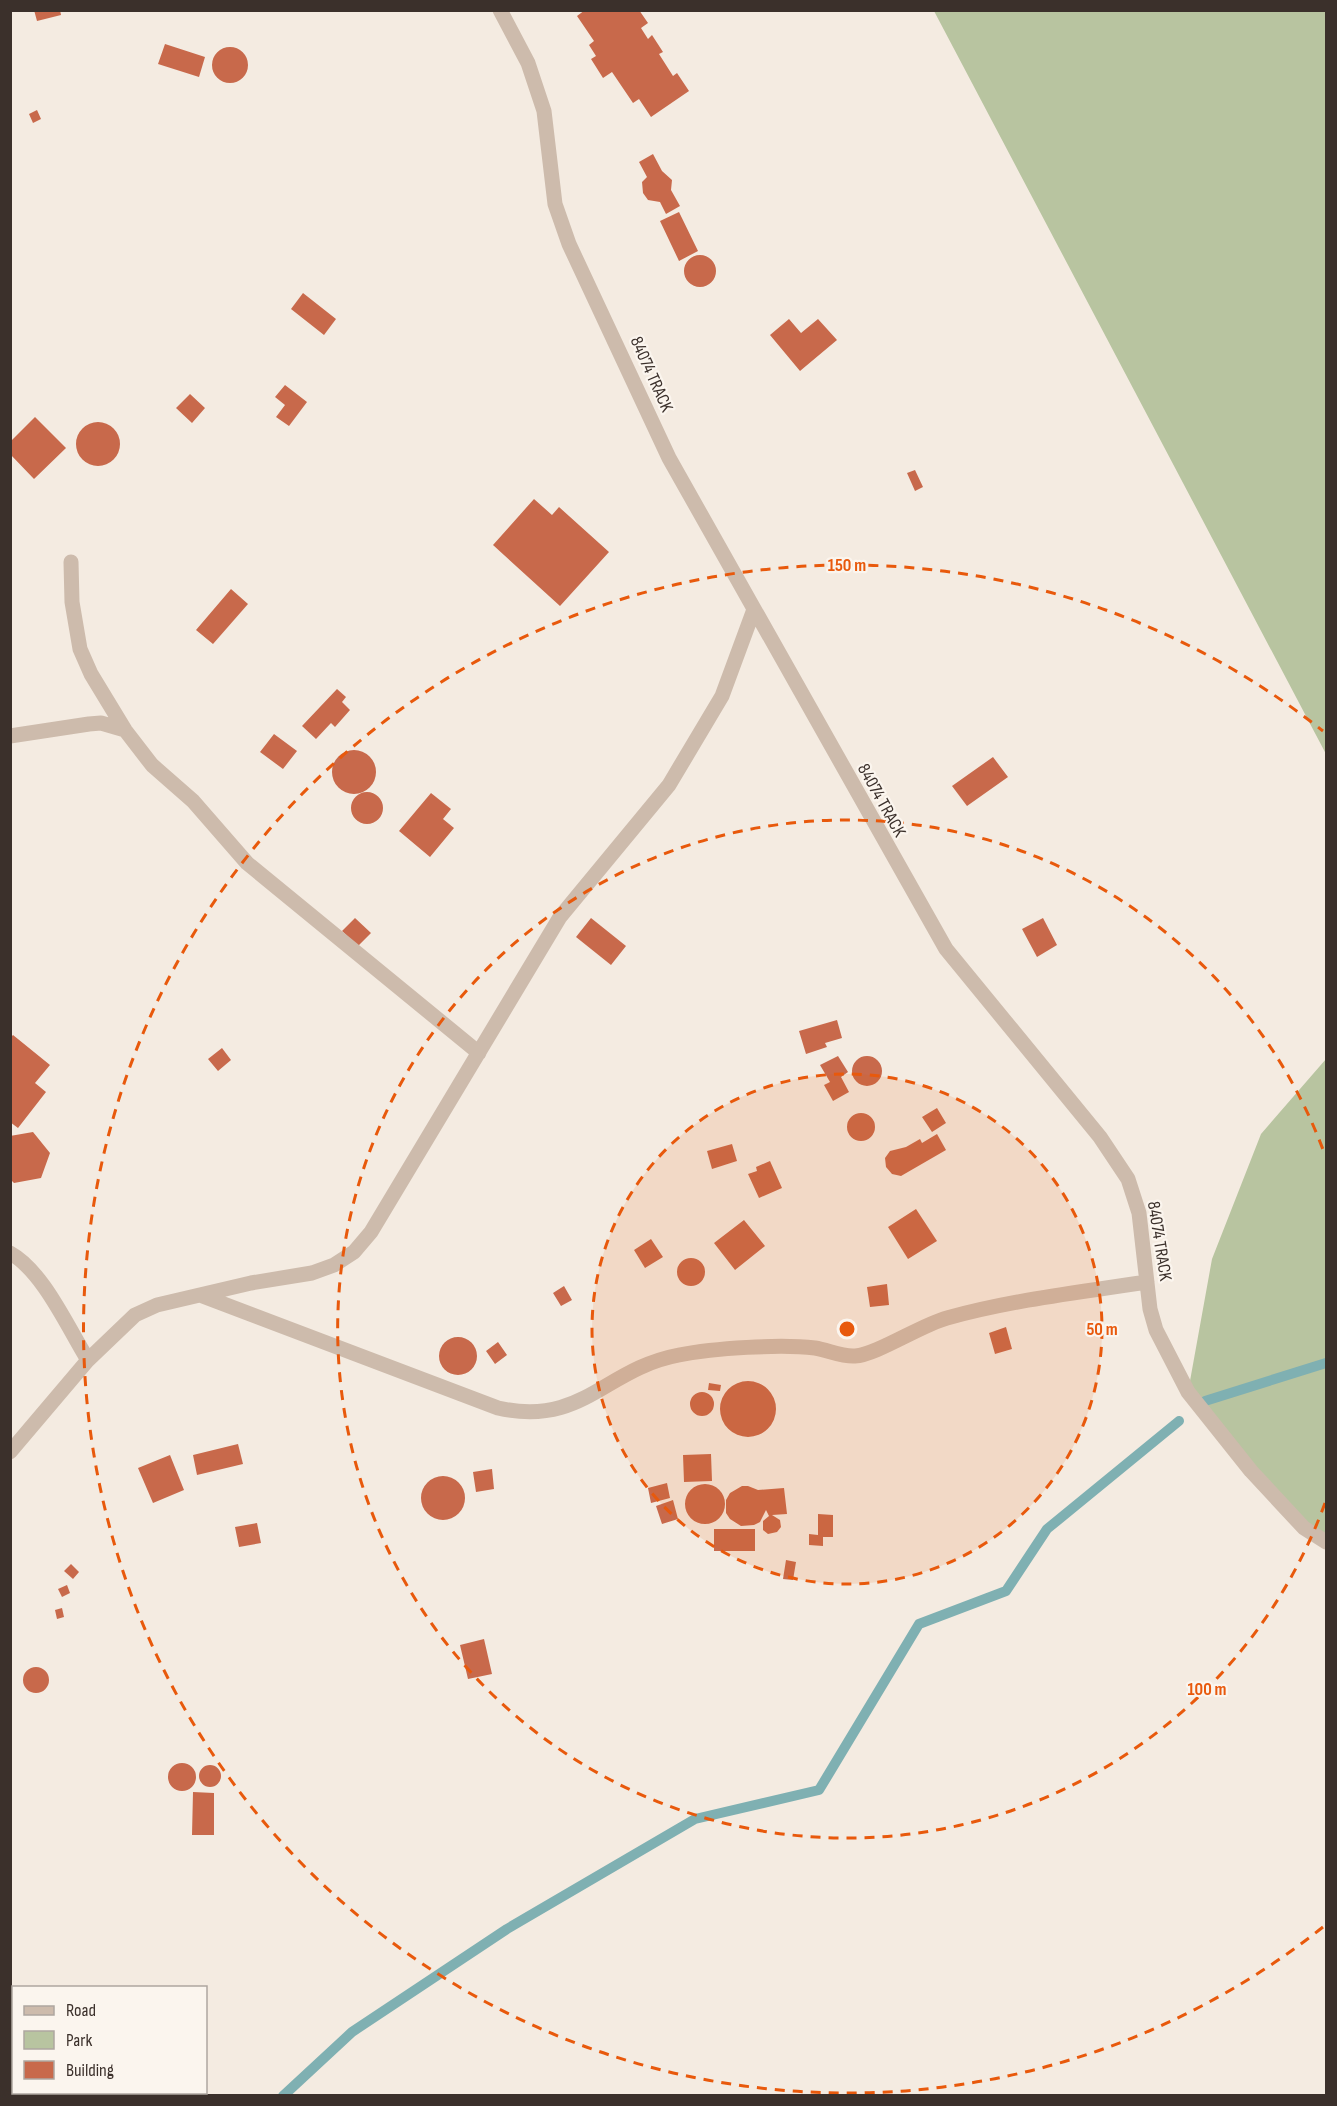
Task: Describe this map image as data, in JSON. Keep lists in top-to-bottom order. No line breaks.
{"streets":{"street":["84074 TRACK"]},"legend":["Road","Park","Building"],"rings":["150 m","50 m","100 m"]}
